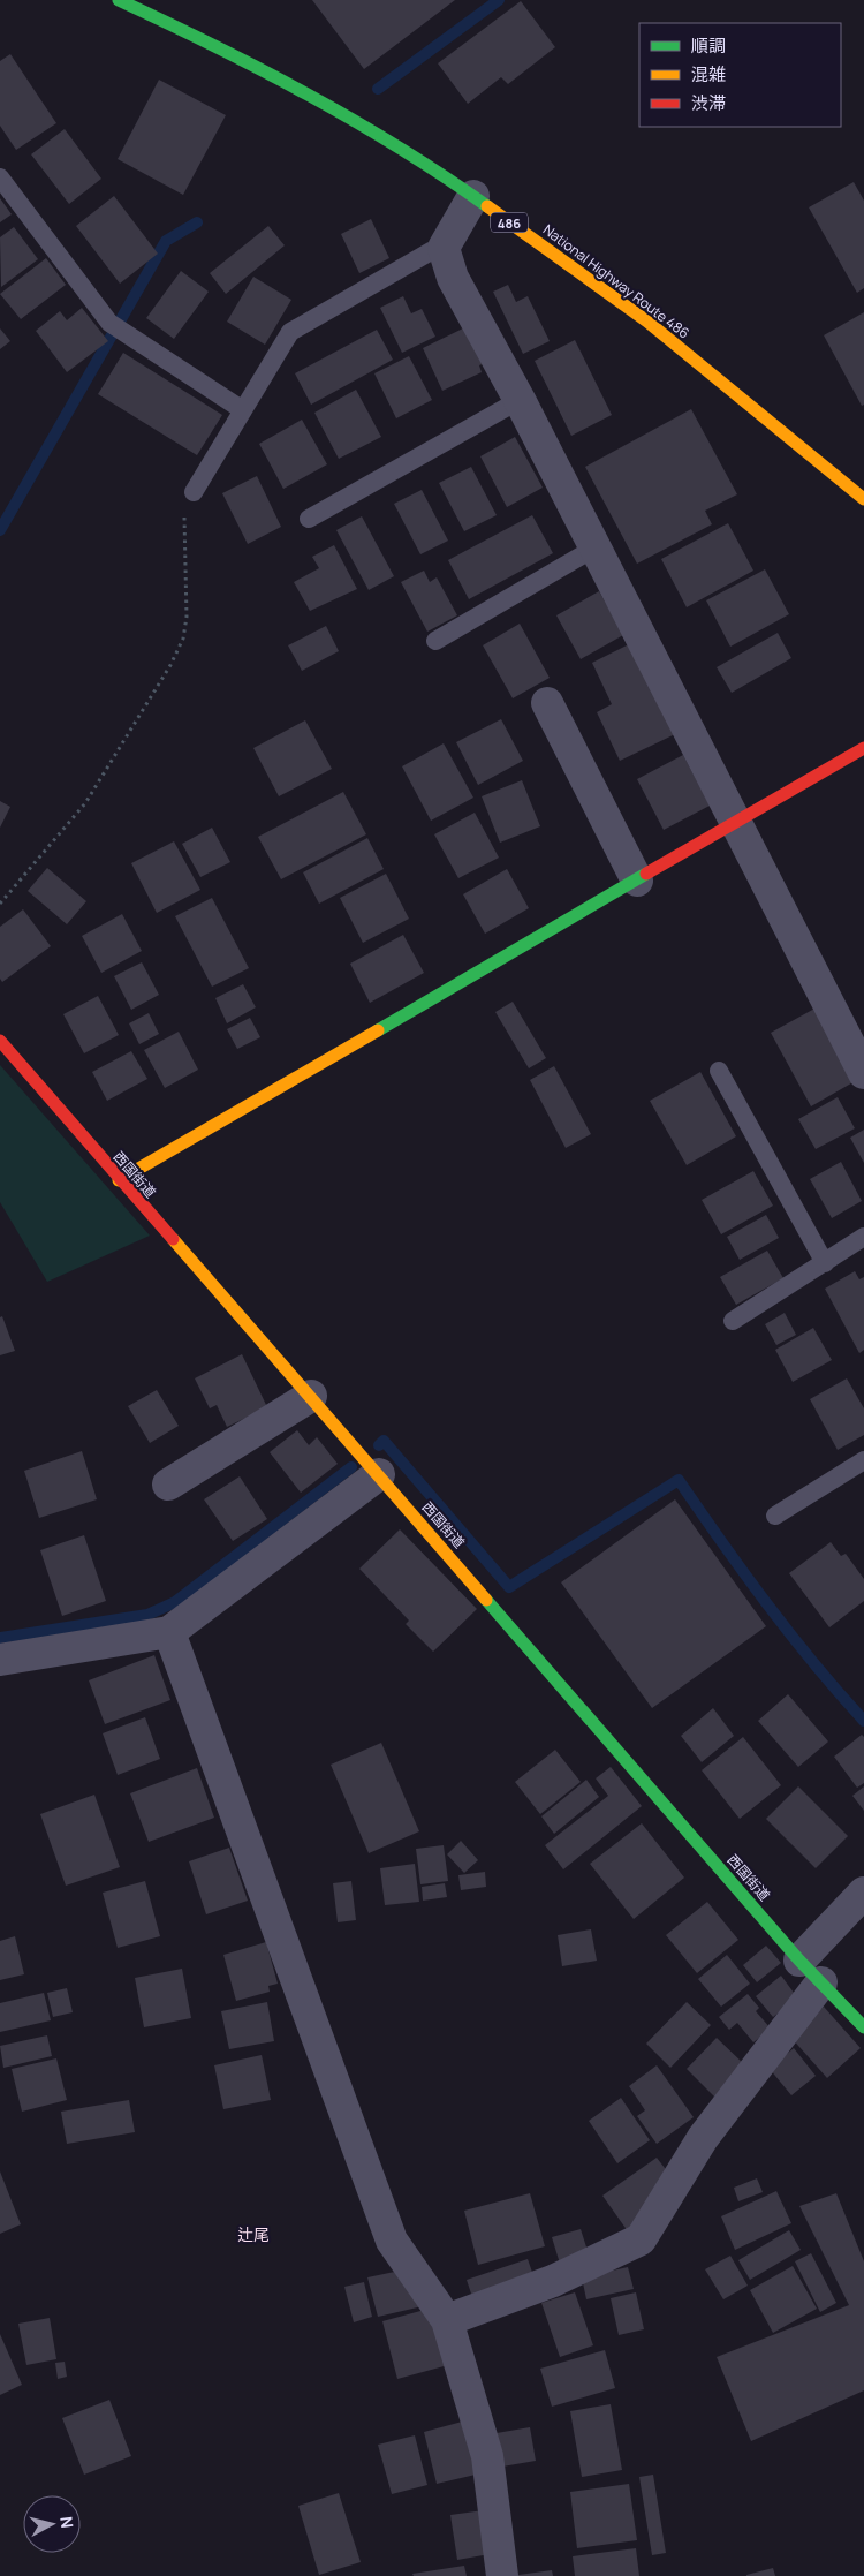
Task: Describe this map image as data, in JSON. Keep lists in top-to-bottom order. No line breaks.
{"streets":{"main road":["486","National Highway Route 486","西国街道"]},"districts":["辻尾"],"legend":["順調","混雑","渋滞"],"north":"right"}
